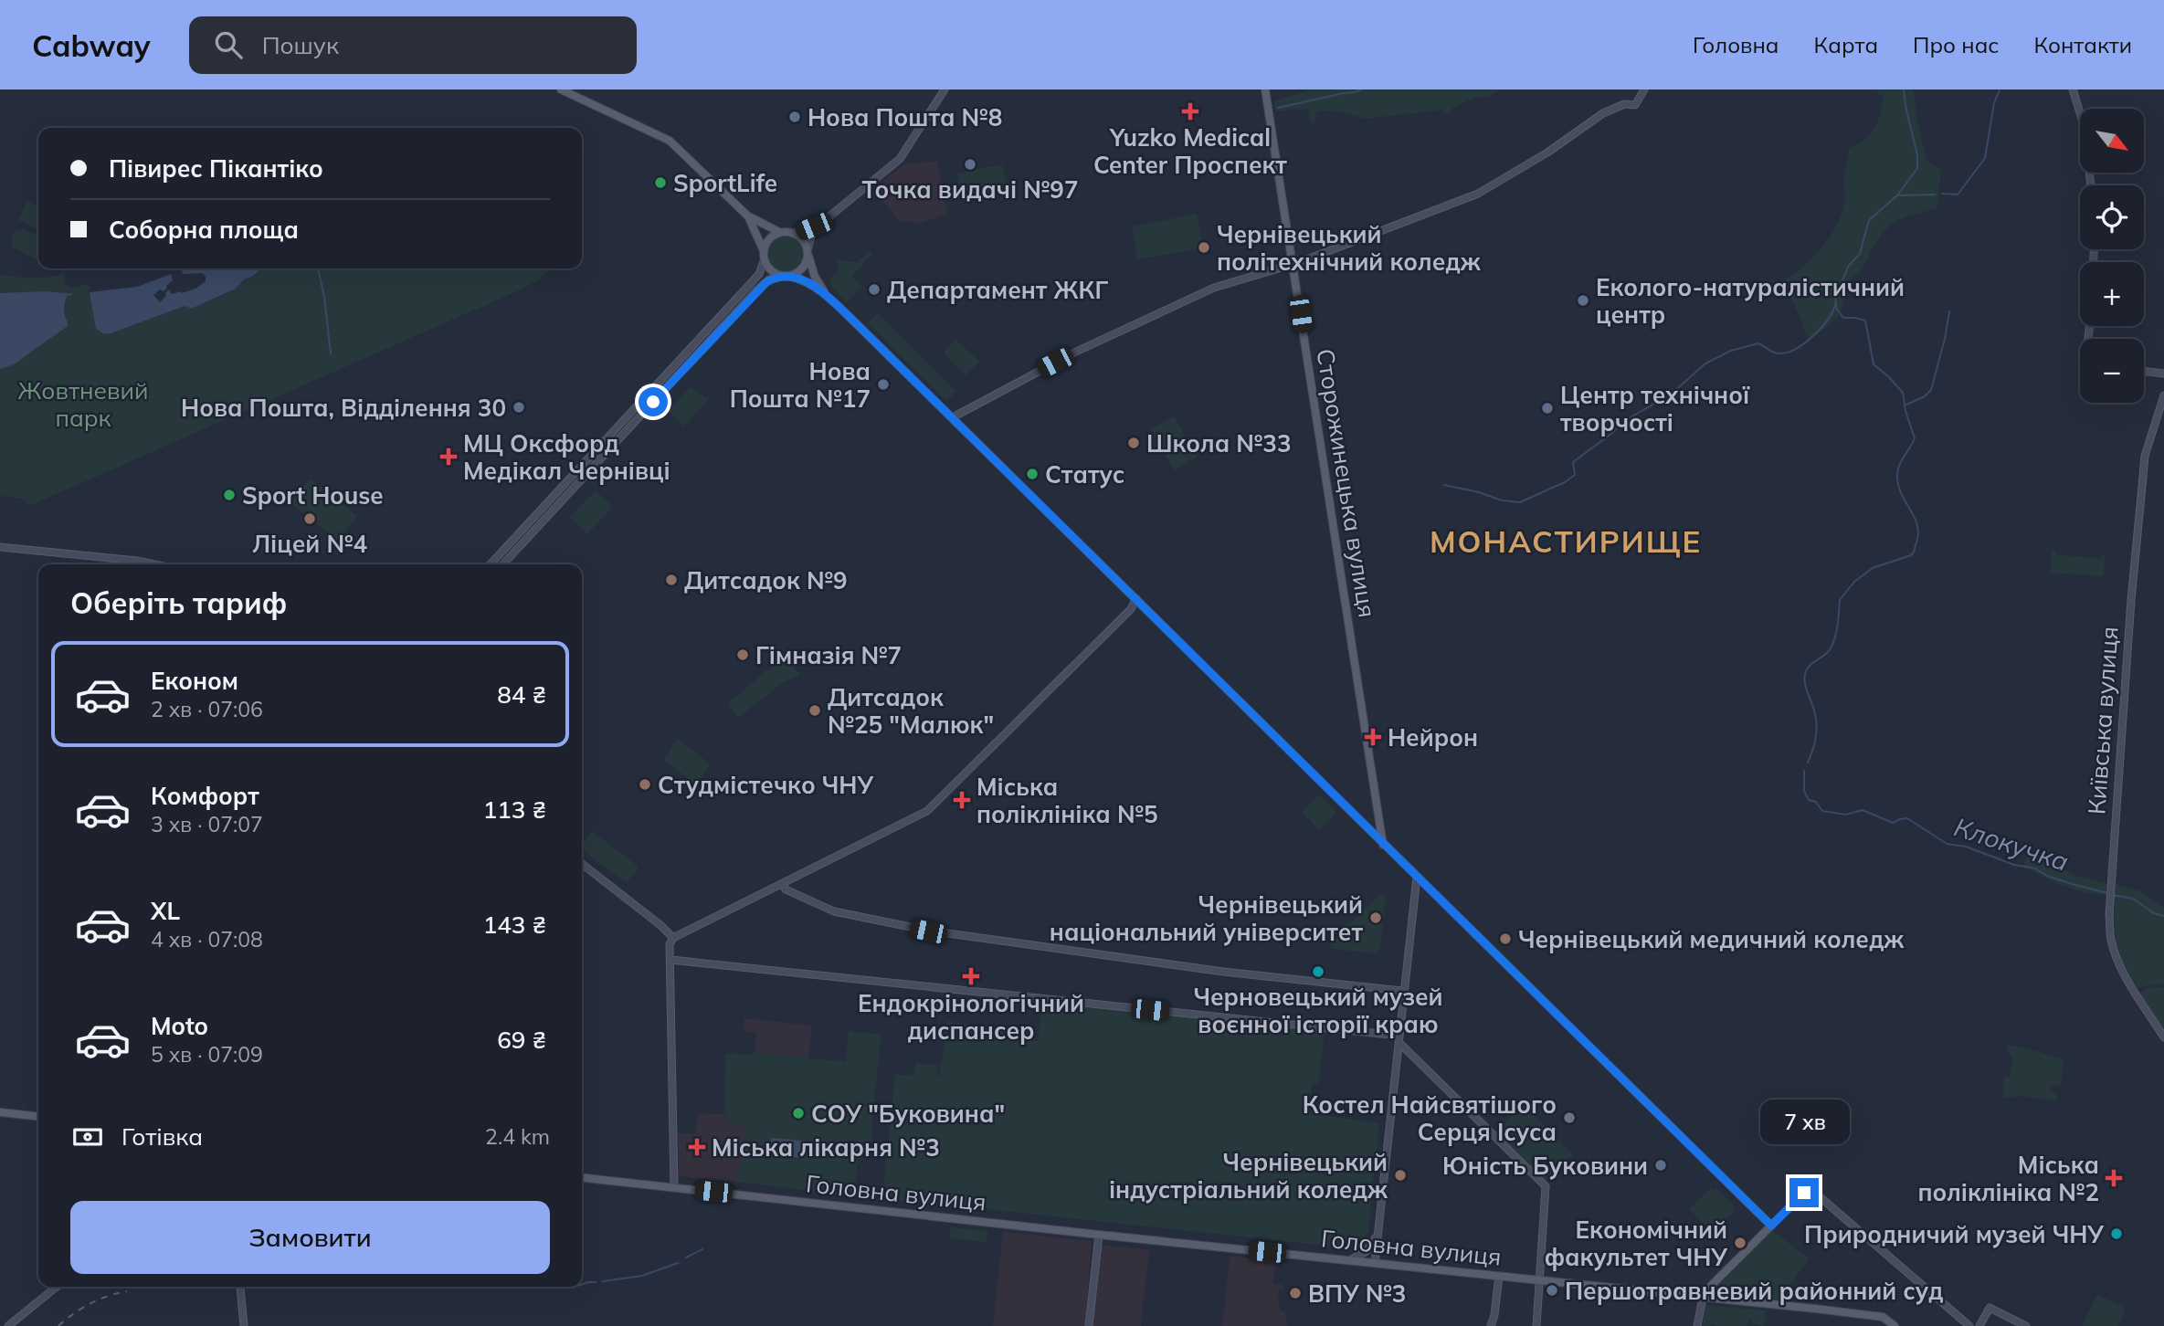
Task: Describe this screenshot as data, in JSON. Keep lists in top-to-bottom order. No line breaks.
{"streets":{"main road":["Сторожинецька вулиця","Головна вулиця"],"street":["Київська вулиця"]},"districts":["МОНАСТИРИЩЕ"],"water":["Клокучка"],"parks":["Жовтневий парк"],"places":{"health":["Yuzko Medical Center Проспект","МЦ Оксфорд Медікал Чернівці","Нейрон","Міська поліклініка №5","Ендокрінологічний диспансер","Міська лікарня №3","Міська поліклініка №2"],"other":["Нова Пошта №8","Точка видачі №97","SportLife","Чернівецький політехнічний коледж","Департамент ЖКГ","Еколого-натуралістичний центр","Нова Пошта №17","Нова Пошта, Відділення 30","Центр технічної творчості","Школа №33","Статус","Sport House","Ліцей №4","Дитсадок №9","Гімназія №7","Дитсадок №25 \"Малюк\"","Студмістечко ЧНУ","Чернівецький національний університет","Чернівецький медичний коледж","Черновецький музей воєнної історії краю","СОУ \"Буковина\"","Костел Найсвятішого Серця Ісуса","Юність Буковини","Чернівецький індустріальний коледж","Природничий музей ЧНУ","Економічний факультет ЧНУ","Першотравневий районний суд","ВПУ №3"]},"north":"bottom right","page":{"header":"Cabway","search":"Пошук","nav":["Головна","Карта","Про нас","Контакти"],"map_buttons":["+","−"],"banner":["Півирес Пікантіко","Соборна площа"],"heading":"Оберіть тариф","list":[{"name":"Економ","note":"2 хв · 07:06","value":"84 ₴"},{"name":"Комфорт","note":"3 хв · 07:07","value":"113 ₴"},{"name":"XL","note":"4 хв · 07:08","value":"143 ₴"},{"name":"Moto","note":"5 хв · 07:09","value":"69 ₴"}],"bubble":"7 хв","pay":["Готівка","2.4 km"],"buttons":"Замовити"}}
